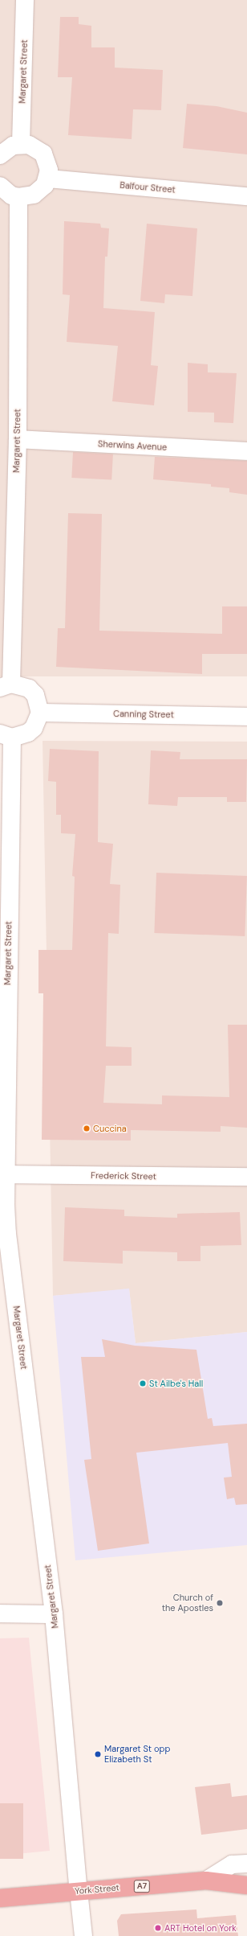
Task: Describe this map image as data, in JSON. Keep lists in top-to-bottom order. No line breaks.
{"streets":{"highway":["A7","York Street"],"street":["Margaret Street","Balfour Street","Sherwins Avenue","Canning Street","Frederick Street"]},"crossings":[["Margaret Street","Sherwins Avenue"],["Margaret Street","Frederick Street"],["Margaret Street","York Street"],["A7","York Street"]],"places":["Cuccina","St Ailbe's Hall","Church of the Apostles","Margaret St opp Elizabeth St","ART Hotel on York"]}
